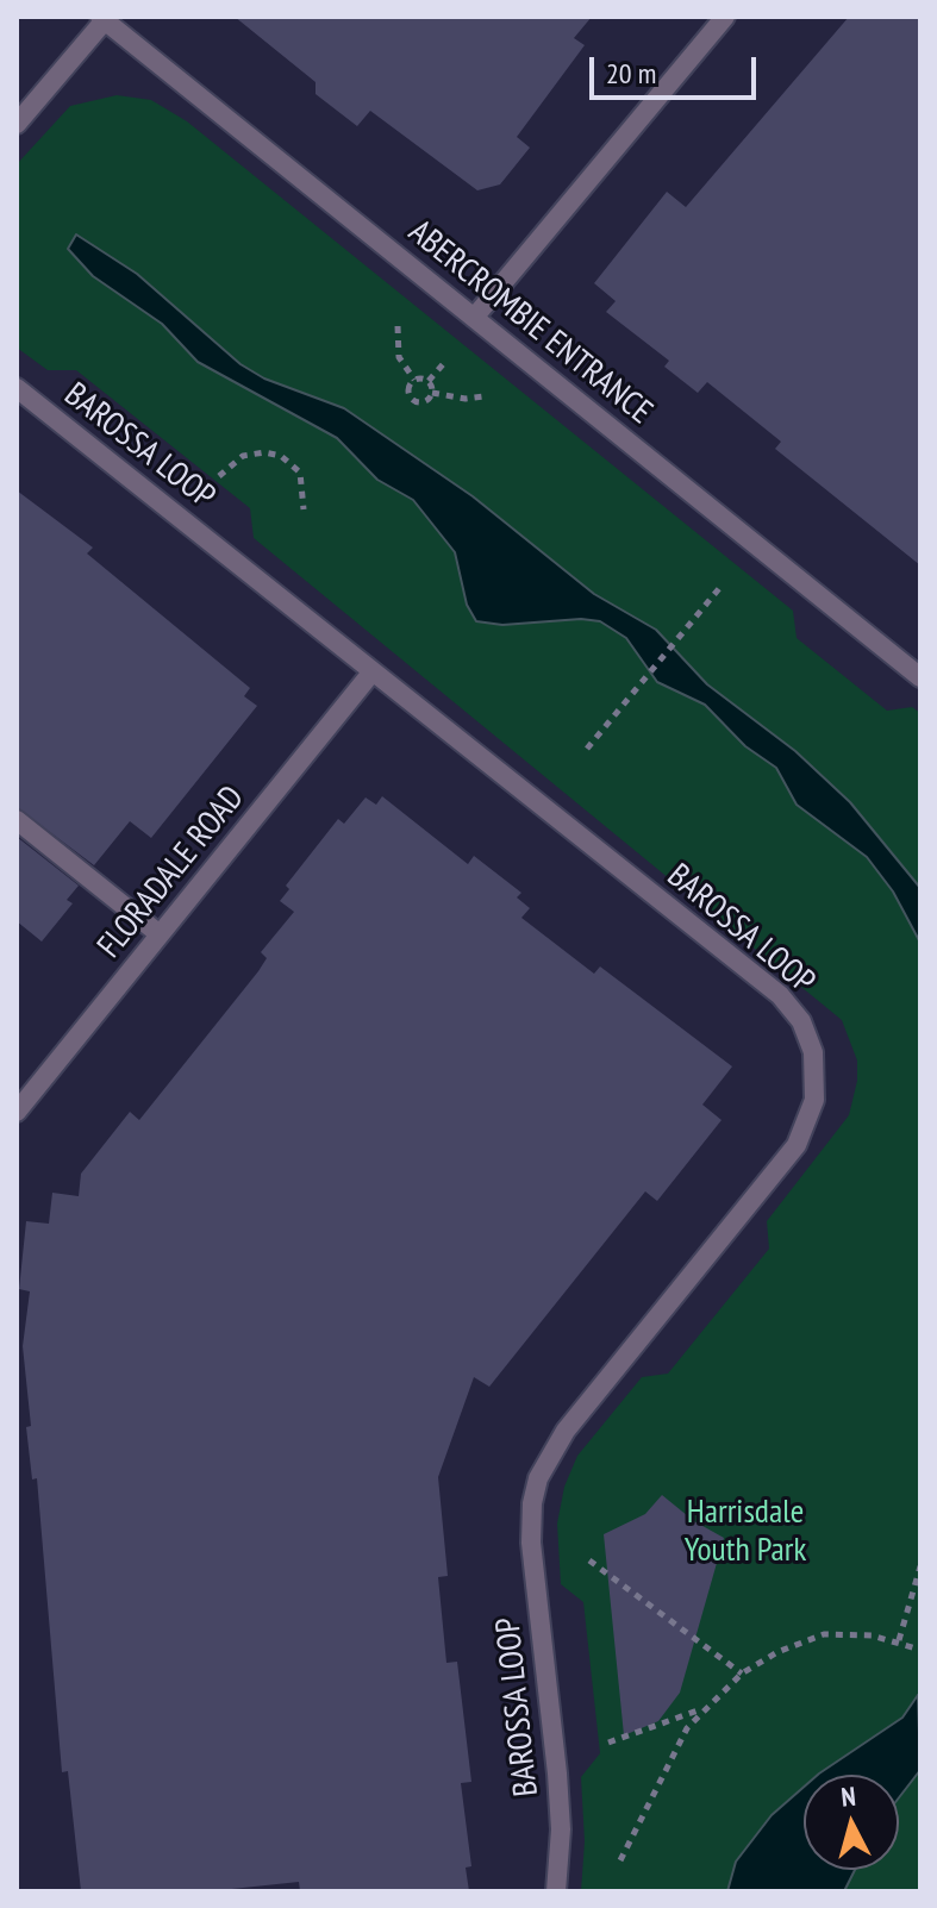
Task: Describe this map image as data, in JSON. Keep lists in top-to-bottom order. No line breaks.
{"streets":{"street":["ABERCROMBIE ENTRANCE","BAROSSA LOOP","FLORADALE ROAD"]},"crossings":[["BAROSSA LOOP","FLORADALE ROAD"]],"parks":["Harrisdale Youth Park"],"scale_bar":"20 m","north":"top"}
